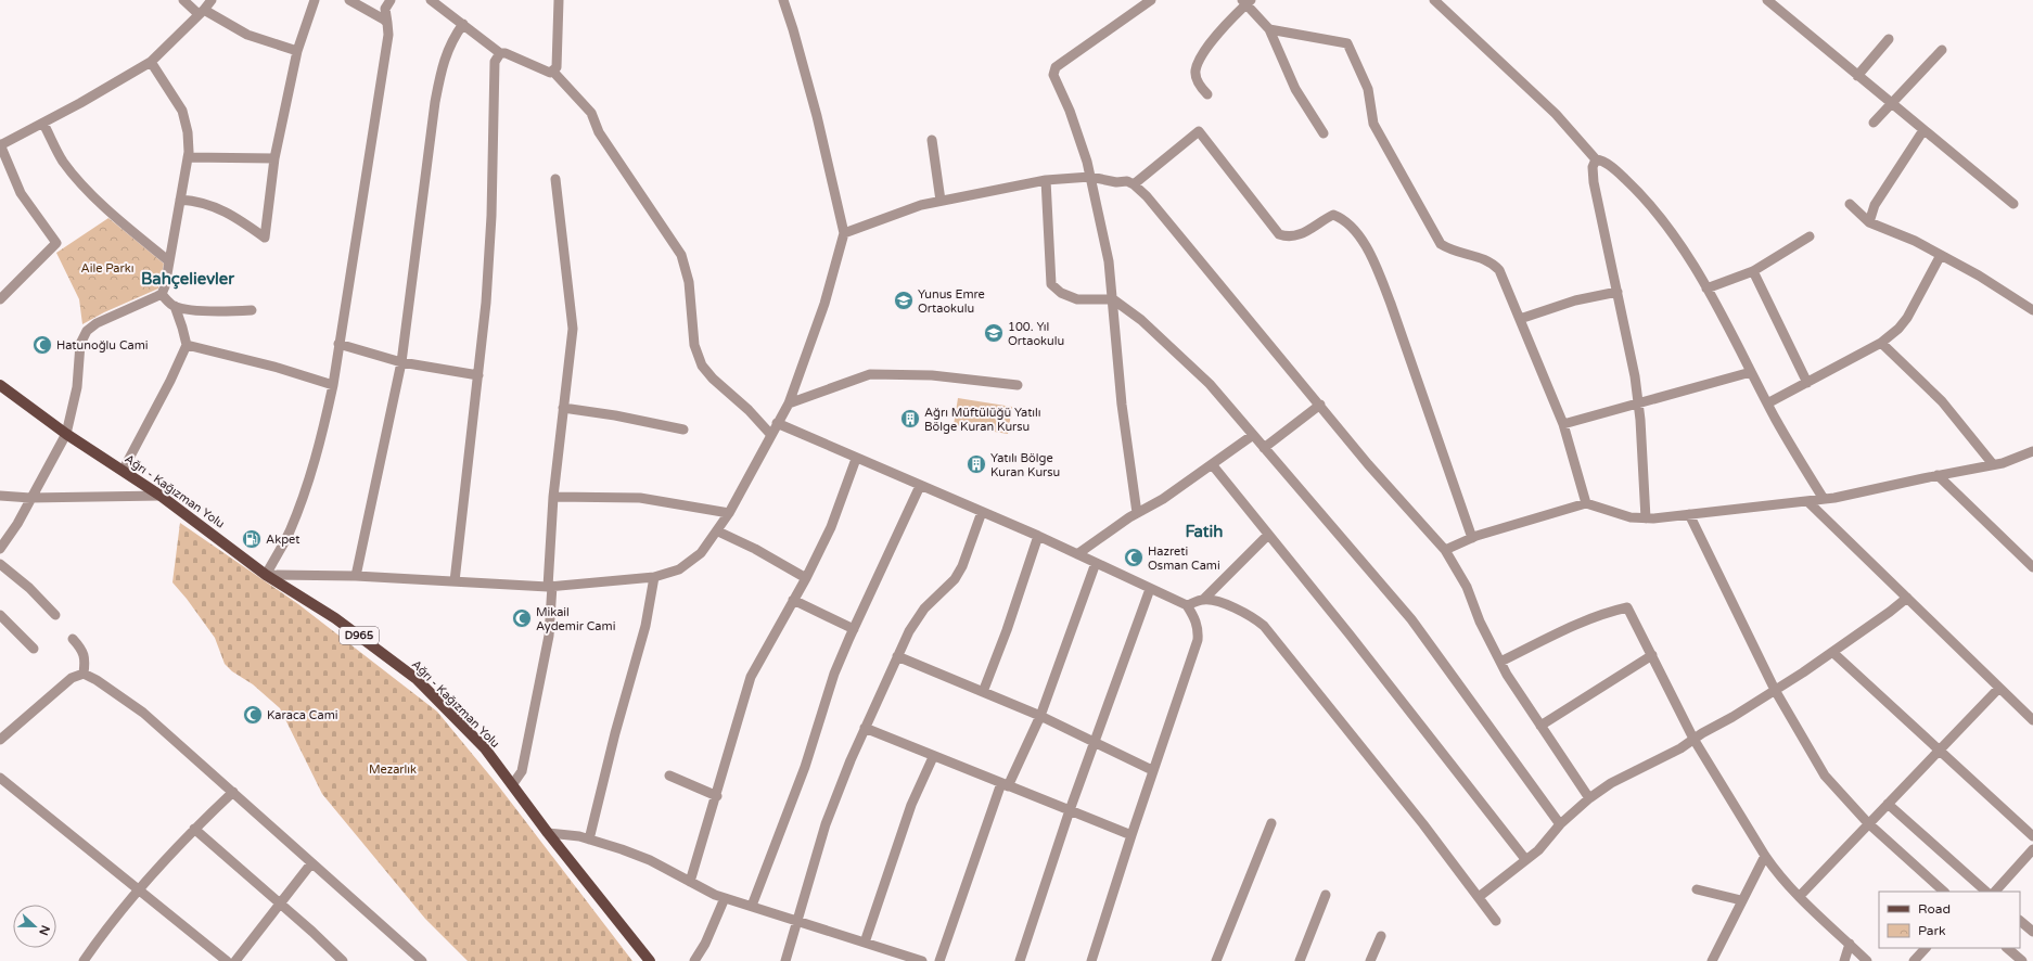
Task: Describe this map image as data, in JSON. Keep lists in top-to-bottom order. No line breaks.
{"streets":{"main road":["Ağrı - Kağızman Yolu","D965"]},"districts":["Bahçelievler","Fatih"],"parks":["Aile Parkı","Mezarlık"],"places":{"school or university":["Yunus Emre Ortaokulu","100. Yıl Ortaokulu"],"mosque":["Hatunoğlu Cami","Hazreti Osman Cami","Mikail Aydemir Cami","Karaca Cami"],"building":["Ağrı Müftülüğü Yatılı Bölge Kuran Kursu","Yatılı Bölge Kuran Kursu"],"fuel station":["Akpet"]},"legend":["Road","Park"],"north":"right"}
